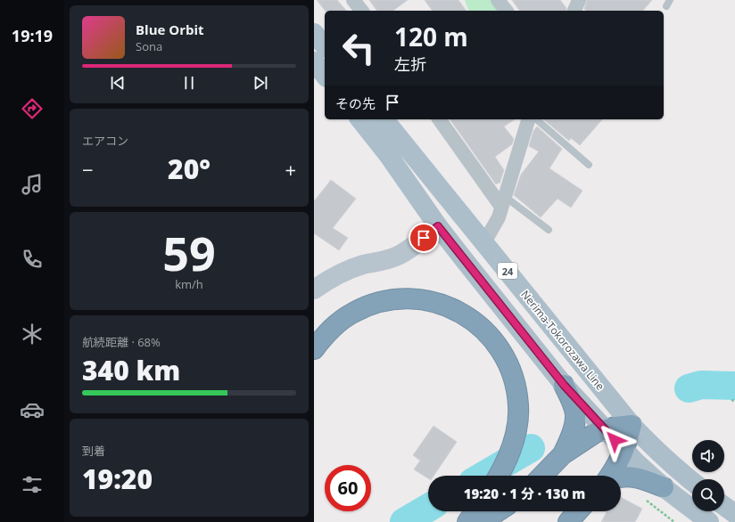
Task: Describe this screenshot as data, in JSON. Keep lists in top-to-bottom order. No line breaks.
{"streets":{"main road":["24","Nerima-Tokorozawa Line"]},"page":{"tabs":"19:19","turn":["120 m","左折"],"song":["Blue Orbit","Sona"],"then":"その先","tile":["エアコン",["59","km/h"],["航続距離 · 68%","340 km"],["到着","19:20"]],"heat":["−","20°","+"],"limit":"60","trip":"19:20 · 1 分 · 130 m"}}
